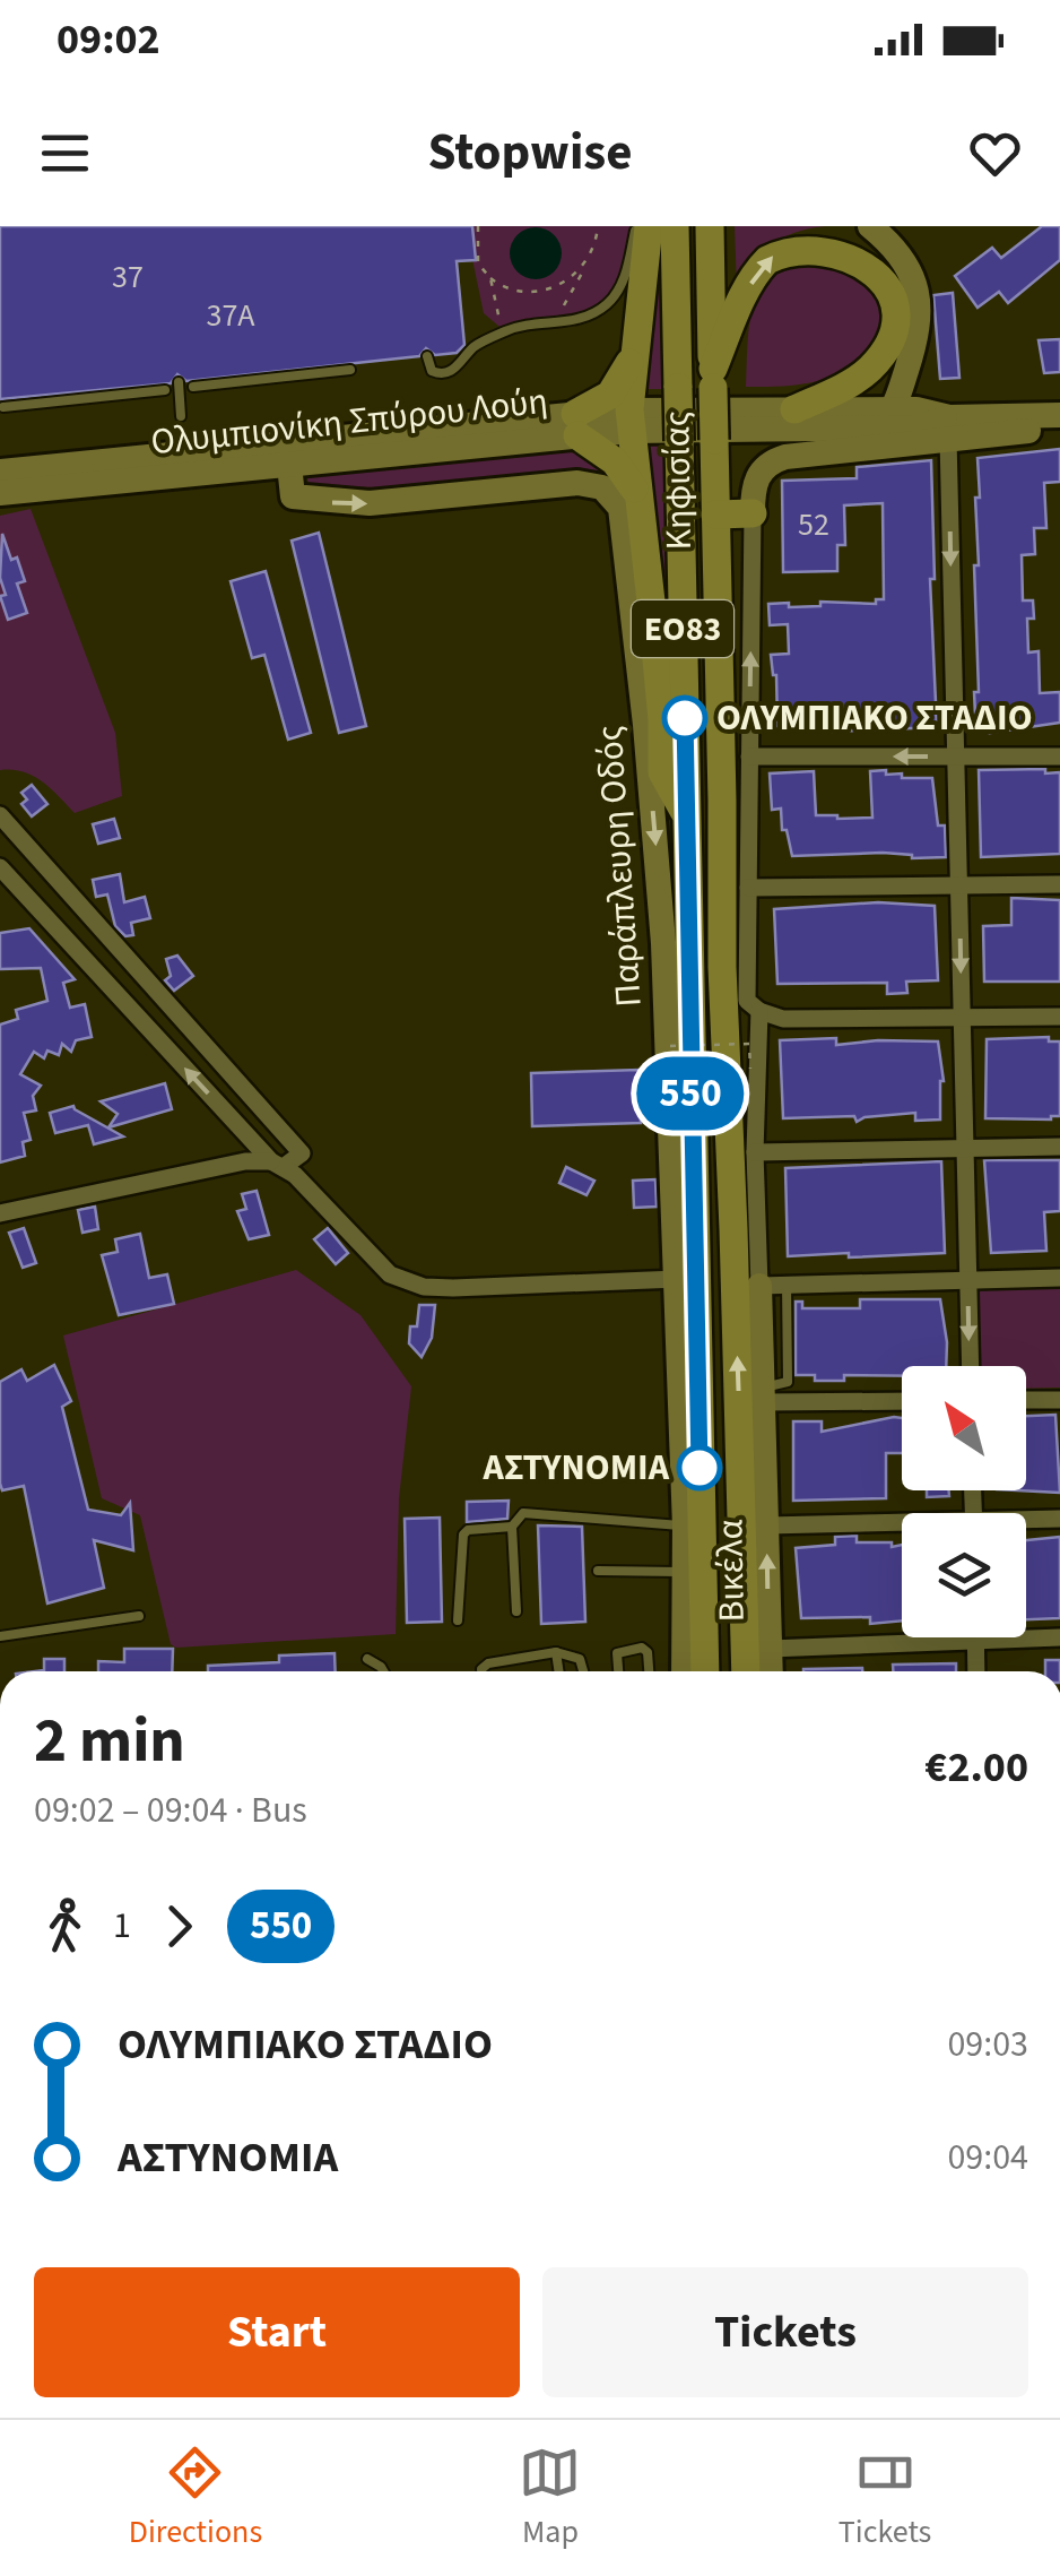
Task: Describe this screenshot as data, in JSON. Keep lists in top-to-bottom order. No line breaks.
{"streets":{"main road":["Κηφισίας","ΕΟ83"],"street":["Ολυμπιονίκη Σπύρου Λούη","Παράπλευρη Οδός","Βικέλα"]},"crossings":[["Ολυμπιονίκη Σπύρου Λούη","Κηφισίας"],["Κηφισίας","Παράπλευρη Οδός"]],"places":["ΟΛΥΜΠΙΑΚΟ ΣΤΑΔΙΟ","ΑΣΤΥΝΟΜΙΑ"],"lines":["bus line 550"],"house_numbers":["37","37A","52"],"north":"top left","page":{"status":"09:02","header":"Stopwise","on_map":"550","heading":["2 min","09:02 – 09:04 · Bus","€2.00"],"legs":["1","550"],"list":[{"name":"ΟΛΥΜΠΙΑΚΟ ΣΤΑΔΙΟ","value":"09:03"},{"name":"ΑΣΤΥΝΟΜΙΑ","value":"09:04"}],"buttons":["Start","Tickets"],"tabs":["Directions","Map","Tickets"]}}
